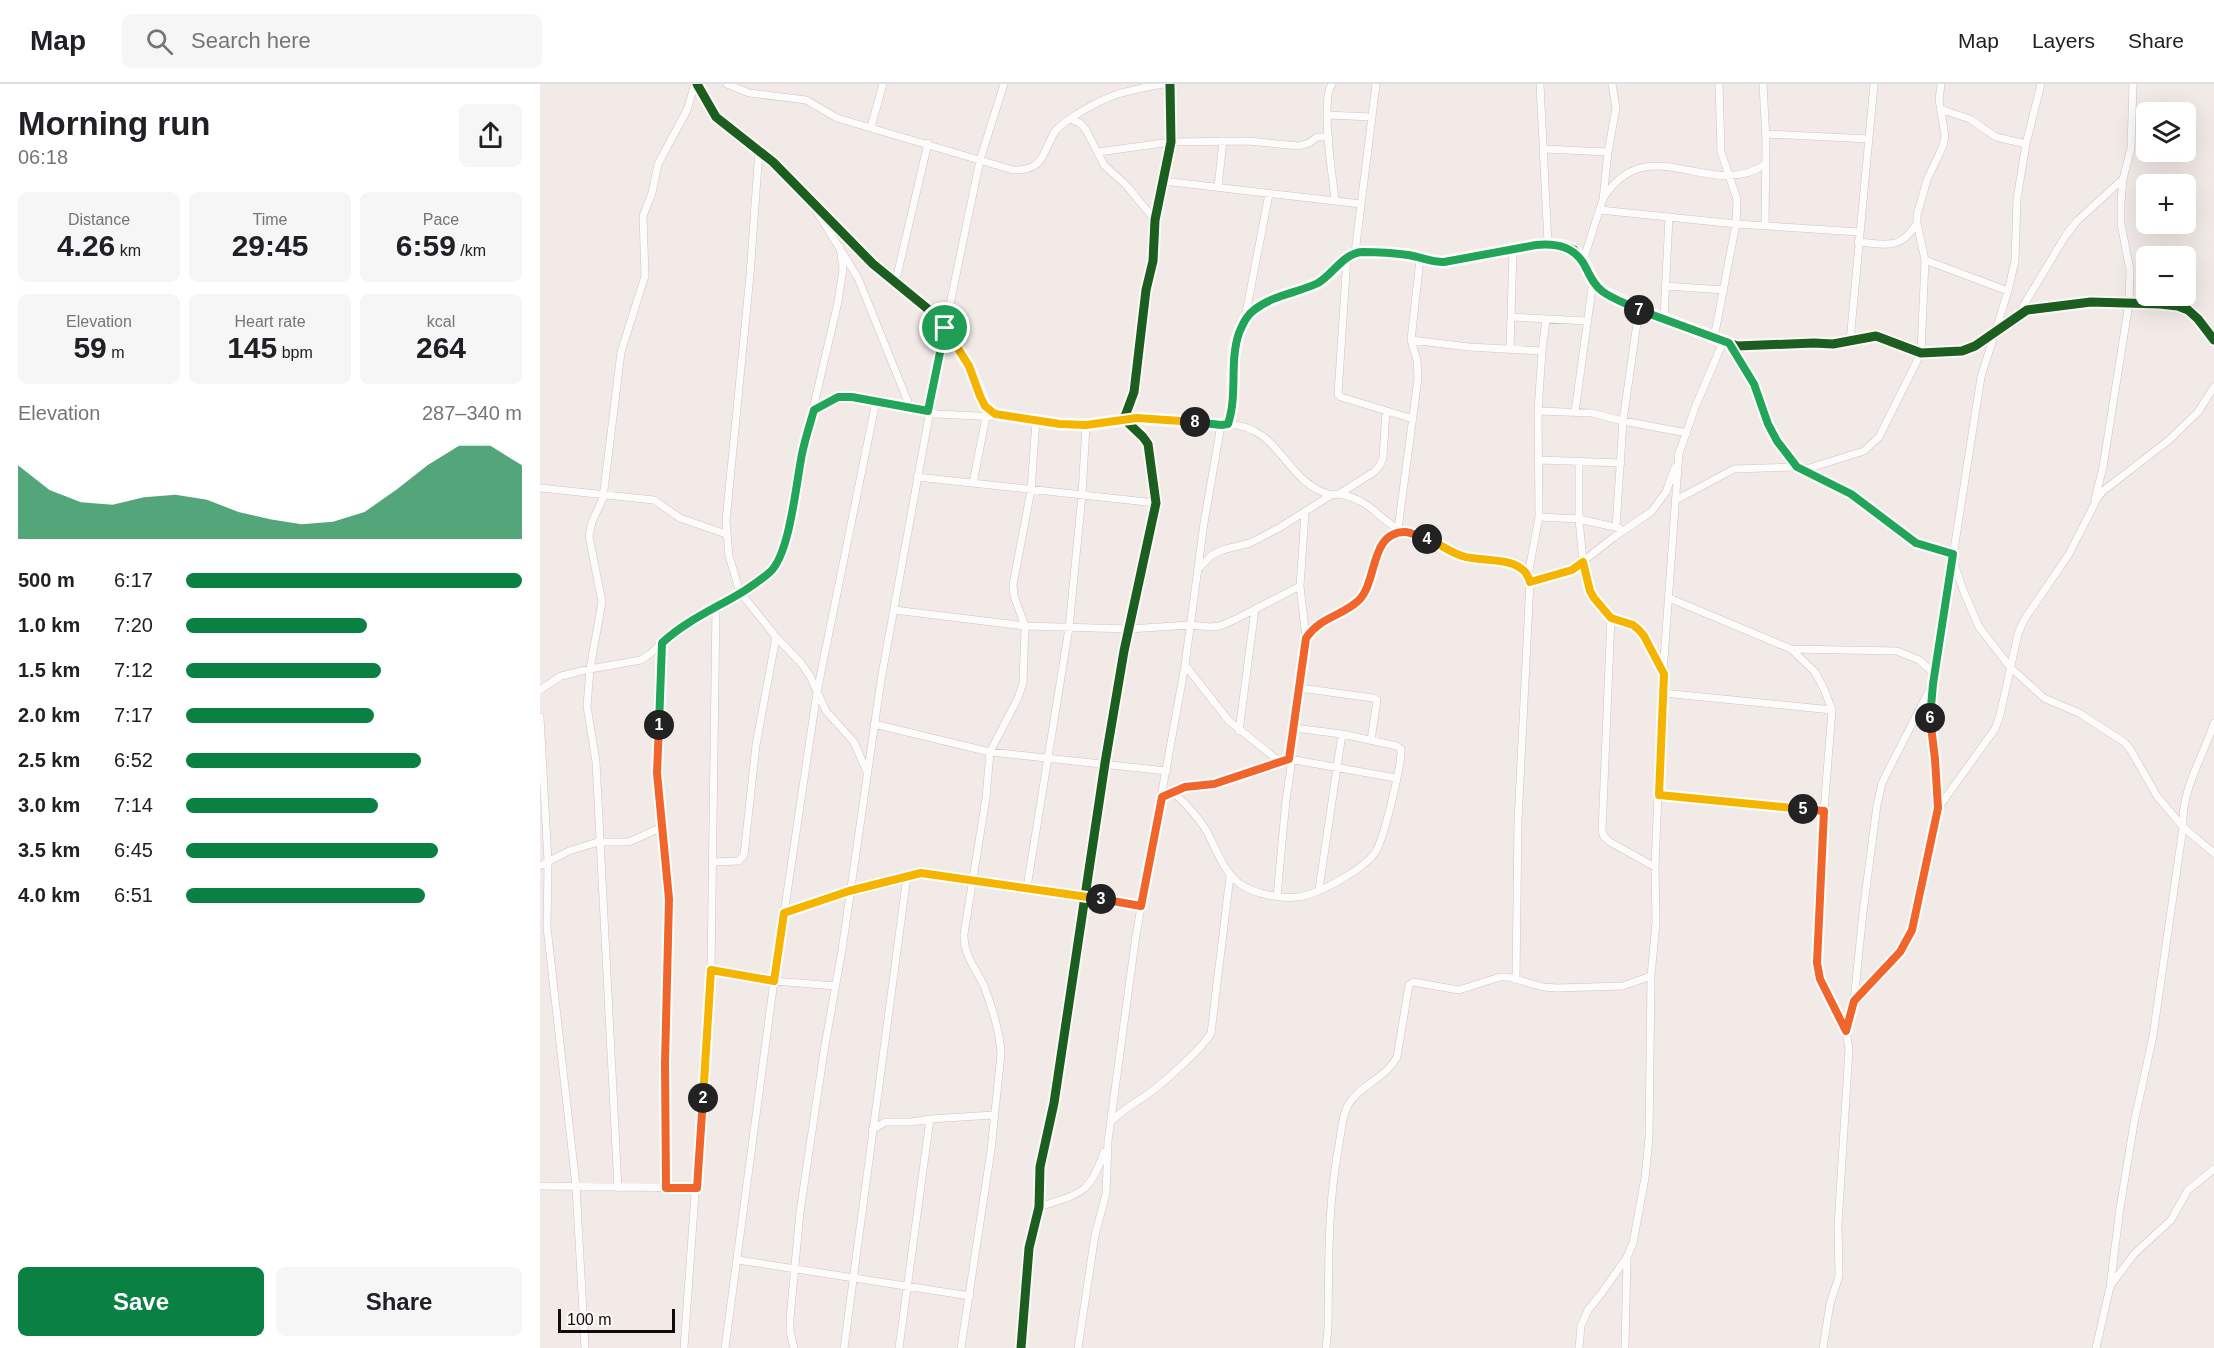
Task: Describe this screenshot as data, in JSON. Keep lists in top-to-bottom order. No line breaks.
{"scale_bar":"100 m","page":{"header":"Map","search":"Search here","nav":["Map","Layers","Share"],"heading":["Morning run","06:18"],"map_buttons":["+","−"],"stats":[["Distance","4.26 km"],["Time","29:45"],["Pace","6:59 /km"],["Elevation","59 m"],["Heart rate","145 bpm"],["kcal","264"]],"pins":["7","8","4","6","1","5","3","2"],"chart":["Elevation","287–340 m"],"list":[{"name":"500 m","note":"6:17"},{"name":"1.0 km","note":"7:20"},{"name":"1.5 km","note":"7:12"},{"name":"2.0 km","note":"7:17"},{"name":"2.5 km","note":"6:52"},{"name":"3.0 km","note":"7:14"},{"name":"3.5 km","note":"6:45"},{"name":"4.0 km","note":"6:51"}],"buttons":["Save","Share"],"scale":"100 m"}}
